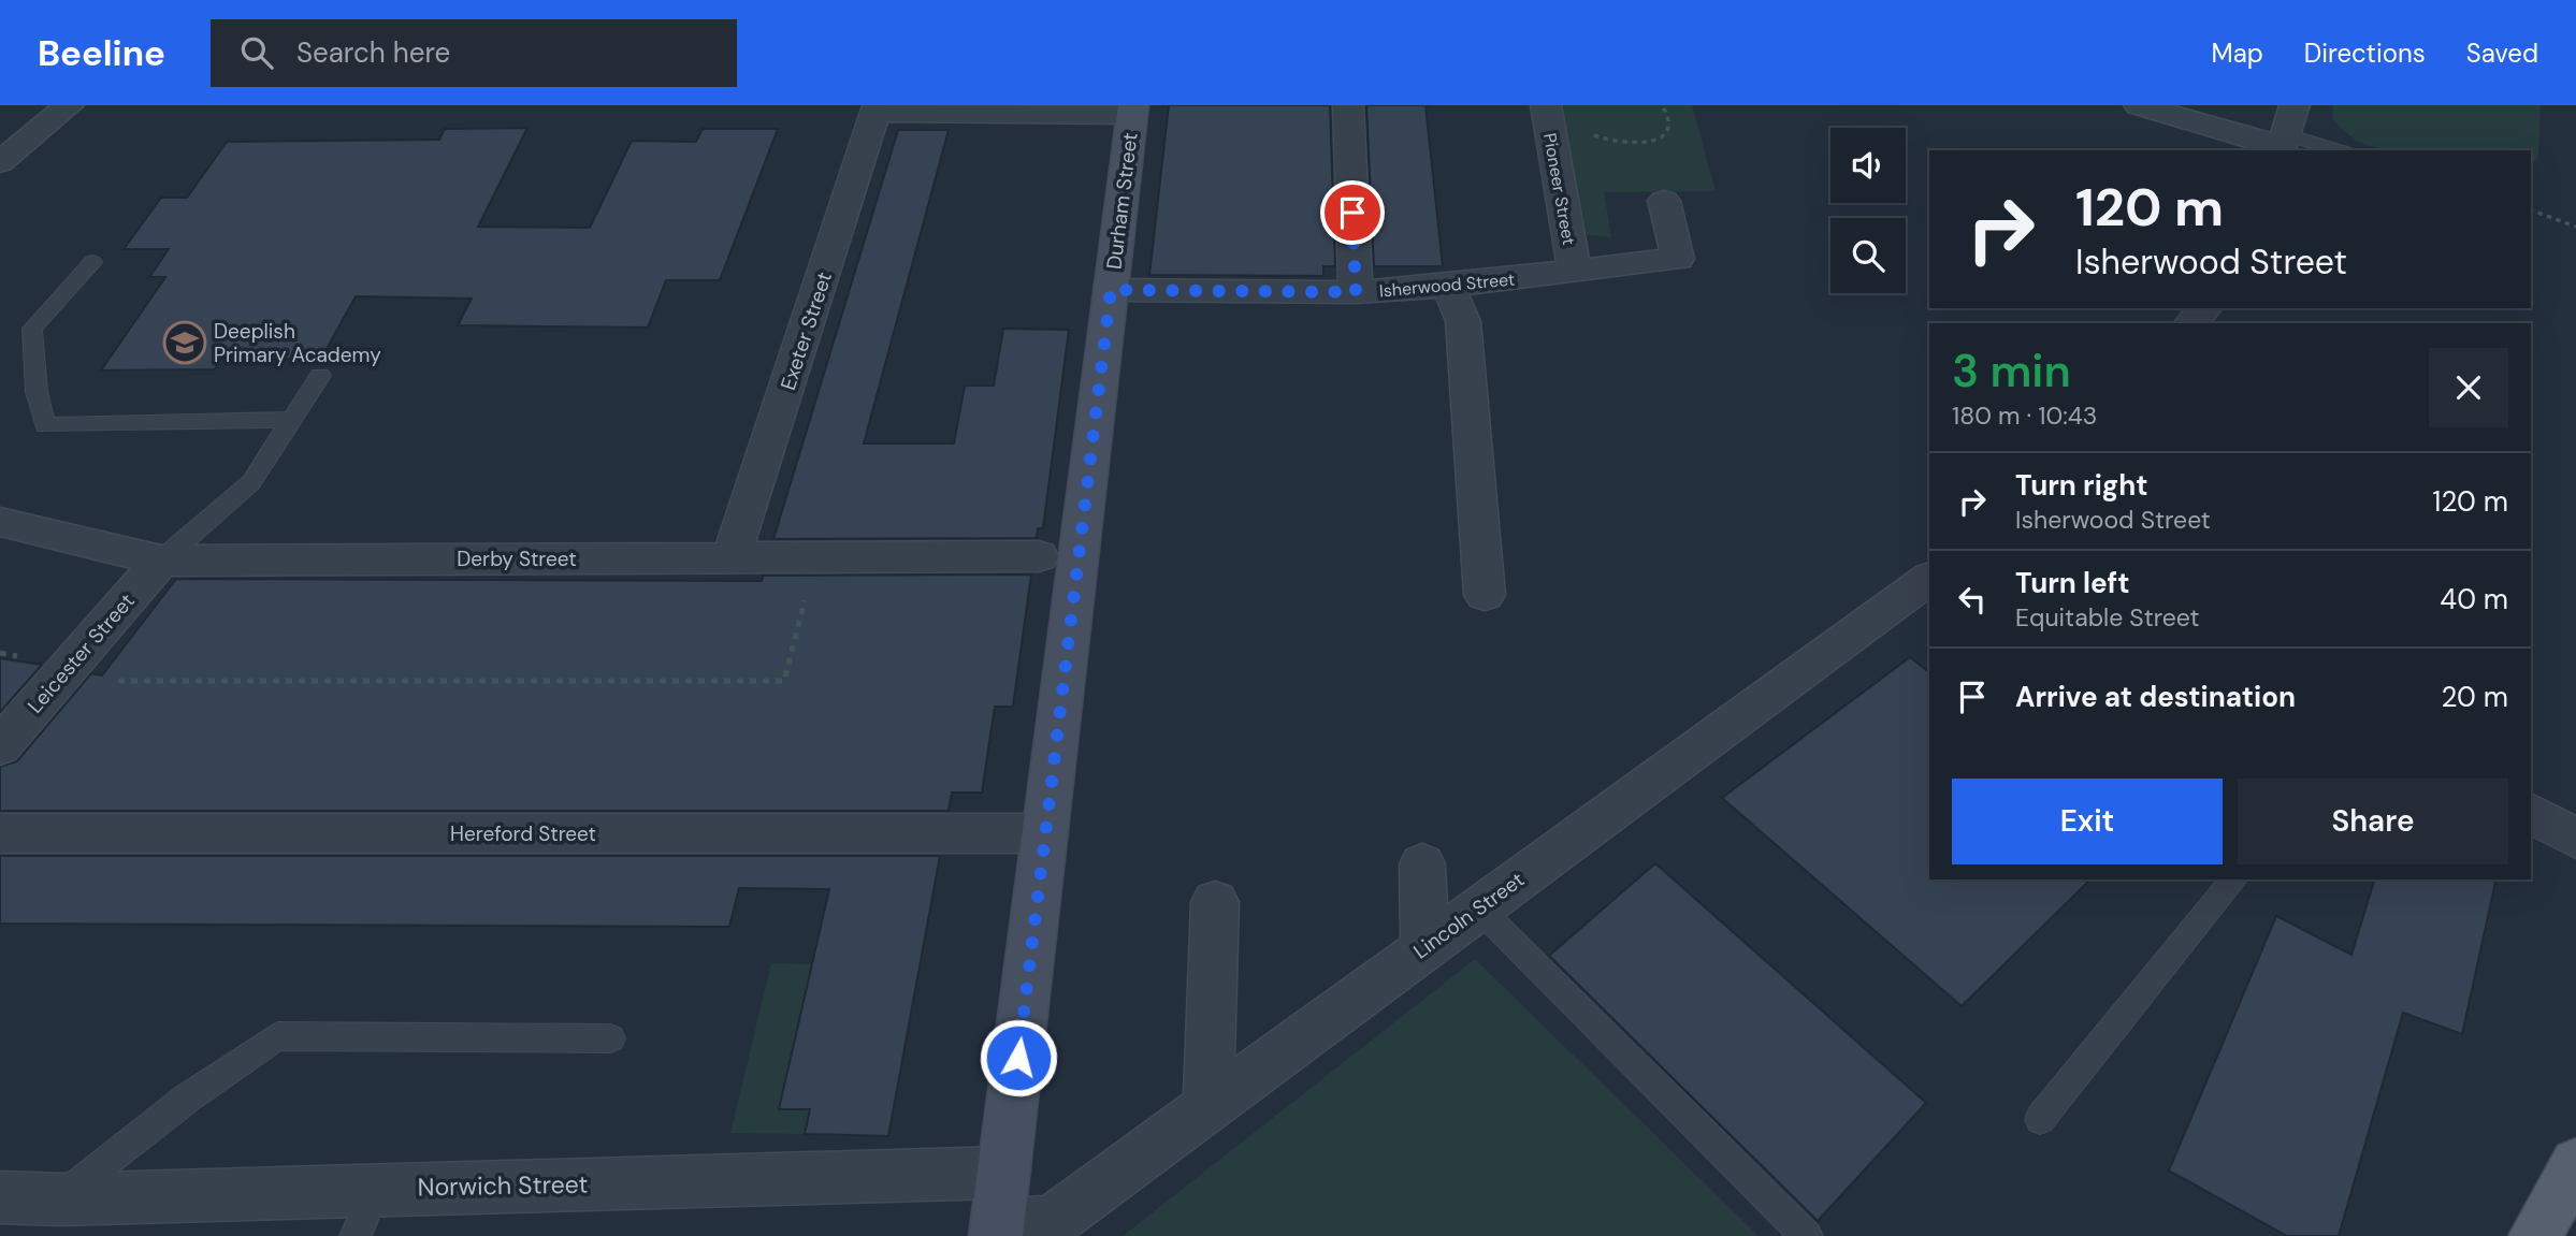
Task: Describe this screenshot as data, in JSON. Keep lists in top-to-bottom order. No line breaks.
{"streets":{"main road":["Durham Street"],"street":["Pioneer Street","Isherwood Street","Exeter Street","Derby Street","Leicester Street","Hereford Street","Lincoln Street","Norwich Street"]},"crossings":[["Pioneer Street","Isherwood Street"],["Durham Street","Isherwood Street"],["Durham Street","Hereford Street"],["Durham Street","Lincoln Street"],["Durham Street","Norwich Street"],["Exeter Street","Derby Street"],["Derby Street","Leicester Street"]],"places":{"school or university":["Deeplish Primary Academy"]},"page":{"header":"Beeline","search":"Search here","nav":["Map","Directions","Saved"],"turn":["120 m","Isherwood Street"],"heading":["3 min","180 m · 10:43"],"list":[{"name":"Turn right","note":"Isherwood Street","value":"120 m"},{"name":"Turn left","note":"Equitable Street","value":"40 m"},{"name":"Arrive at destination","value":"20 m"}],"buttons":["Exit","Share"]}}
